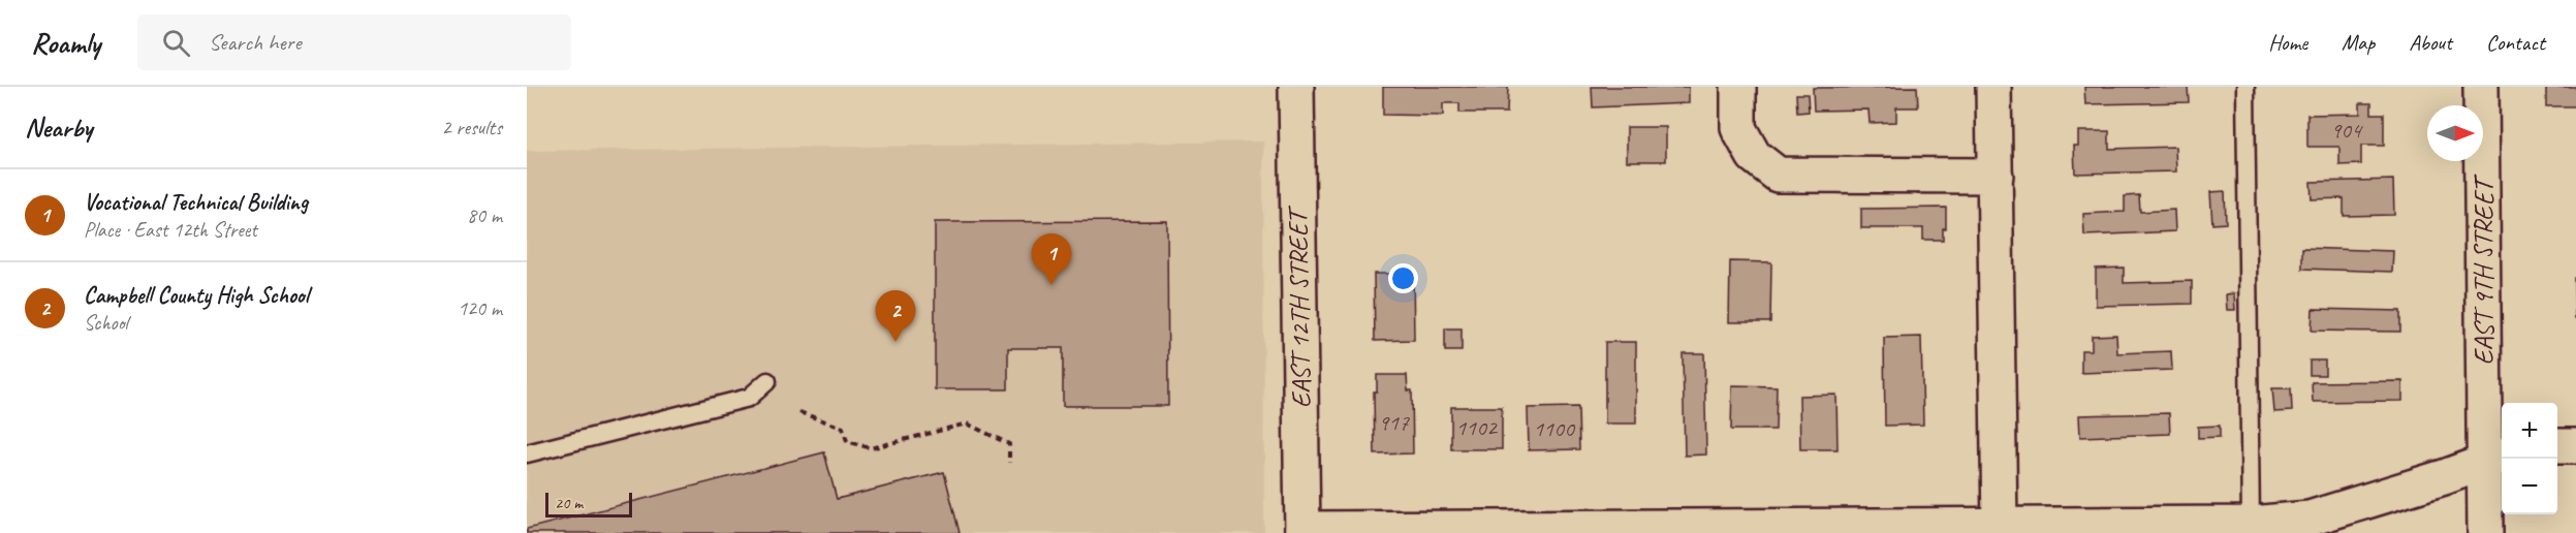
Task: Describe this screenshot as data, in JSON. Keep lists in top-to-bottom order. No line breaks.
{"streets":{"street":["EAST 9TH STREET","EAST 12TH STREET"]},"house_numbers":["904","917","1102","1100"],"scale_bar":"20 m","north":"right","page":{"header":"Roamly","search":"Search here","nav":["Home","Map","About","Contact"],"heading":["Nearby","2 results"],"list":[{"mark":"1","name":"Vocational Technical Building","note":"Place · East 12th Street","value":"80 m"},{"mark":"2","name":"Campbell County High School","note":"School","value":"120 m"}],"pins":["1","2"],"map_buttons":["+","−"],"scale":"20 m"}}
